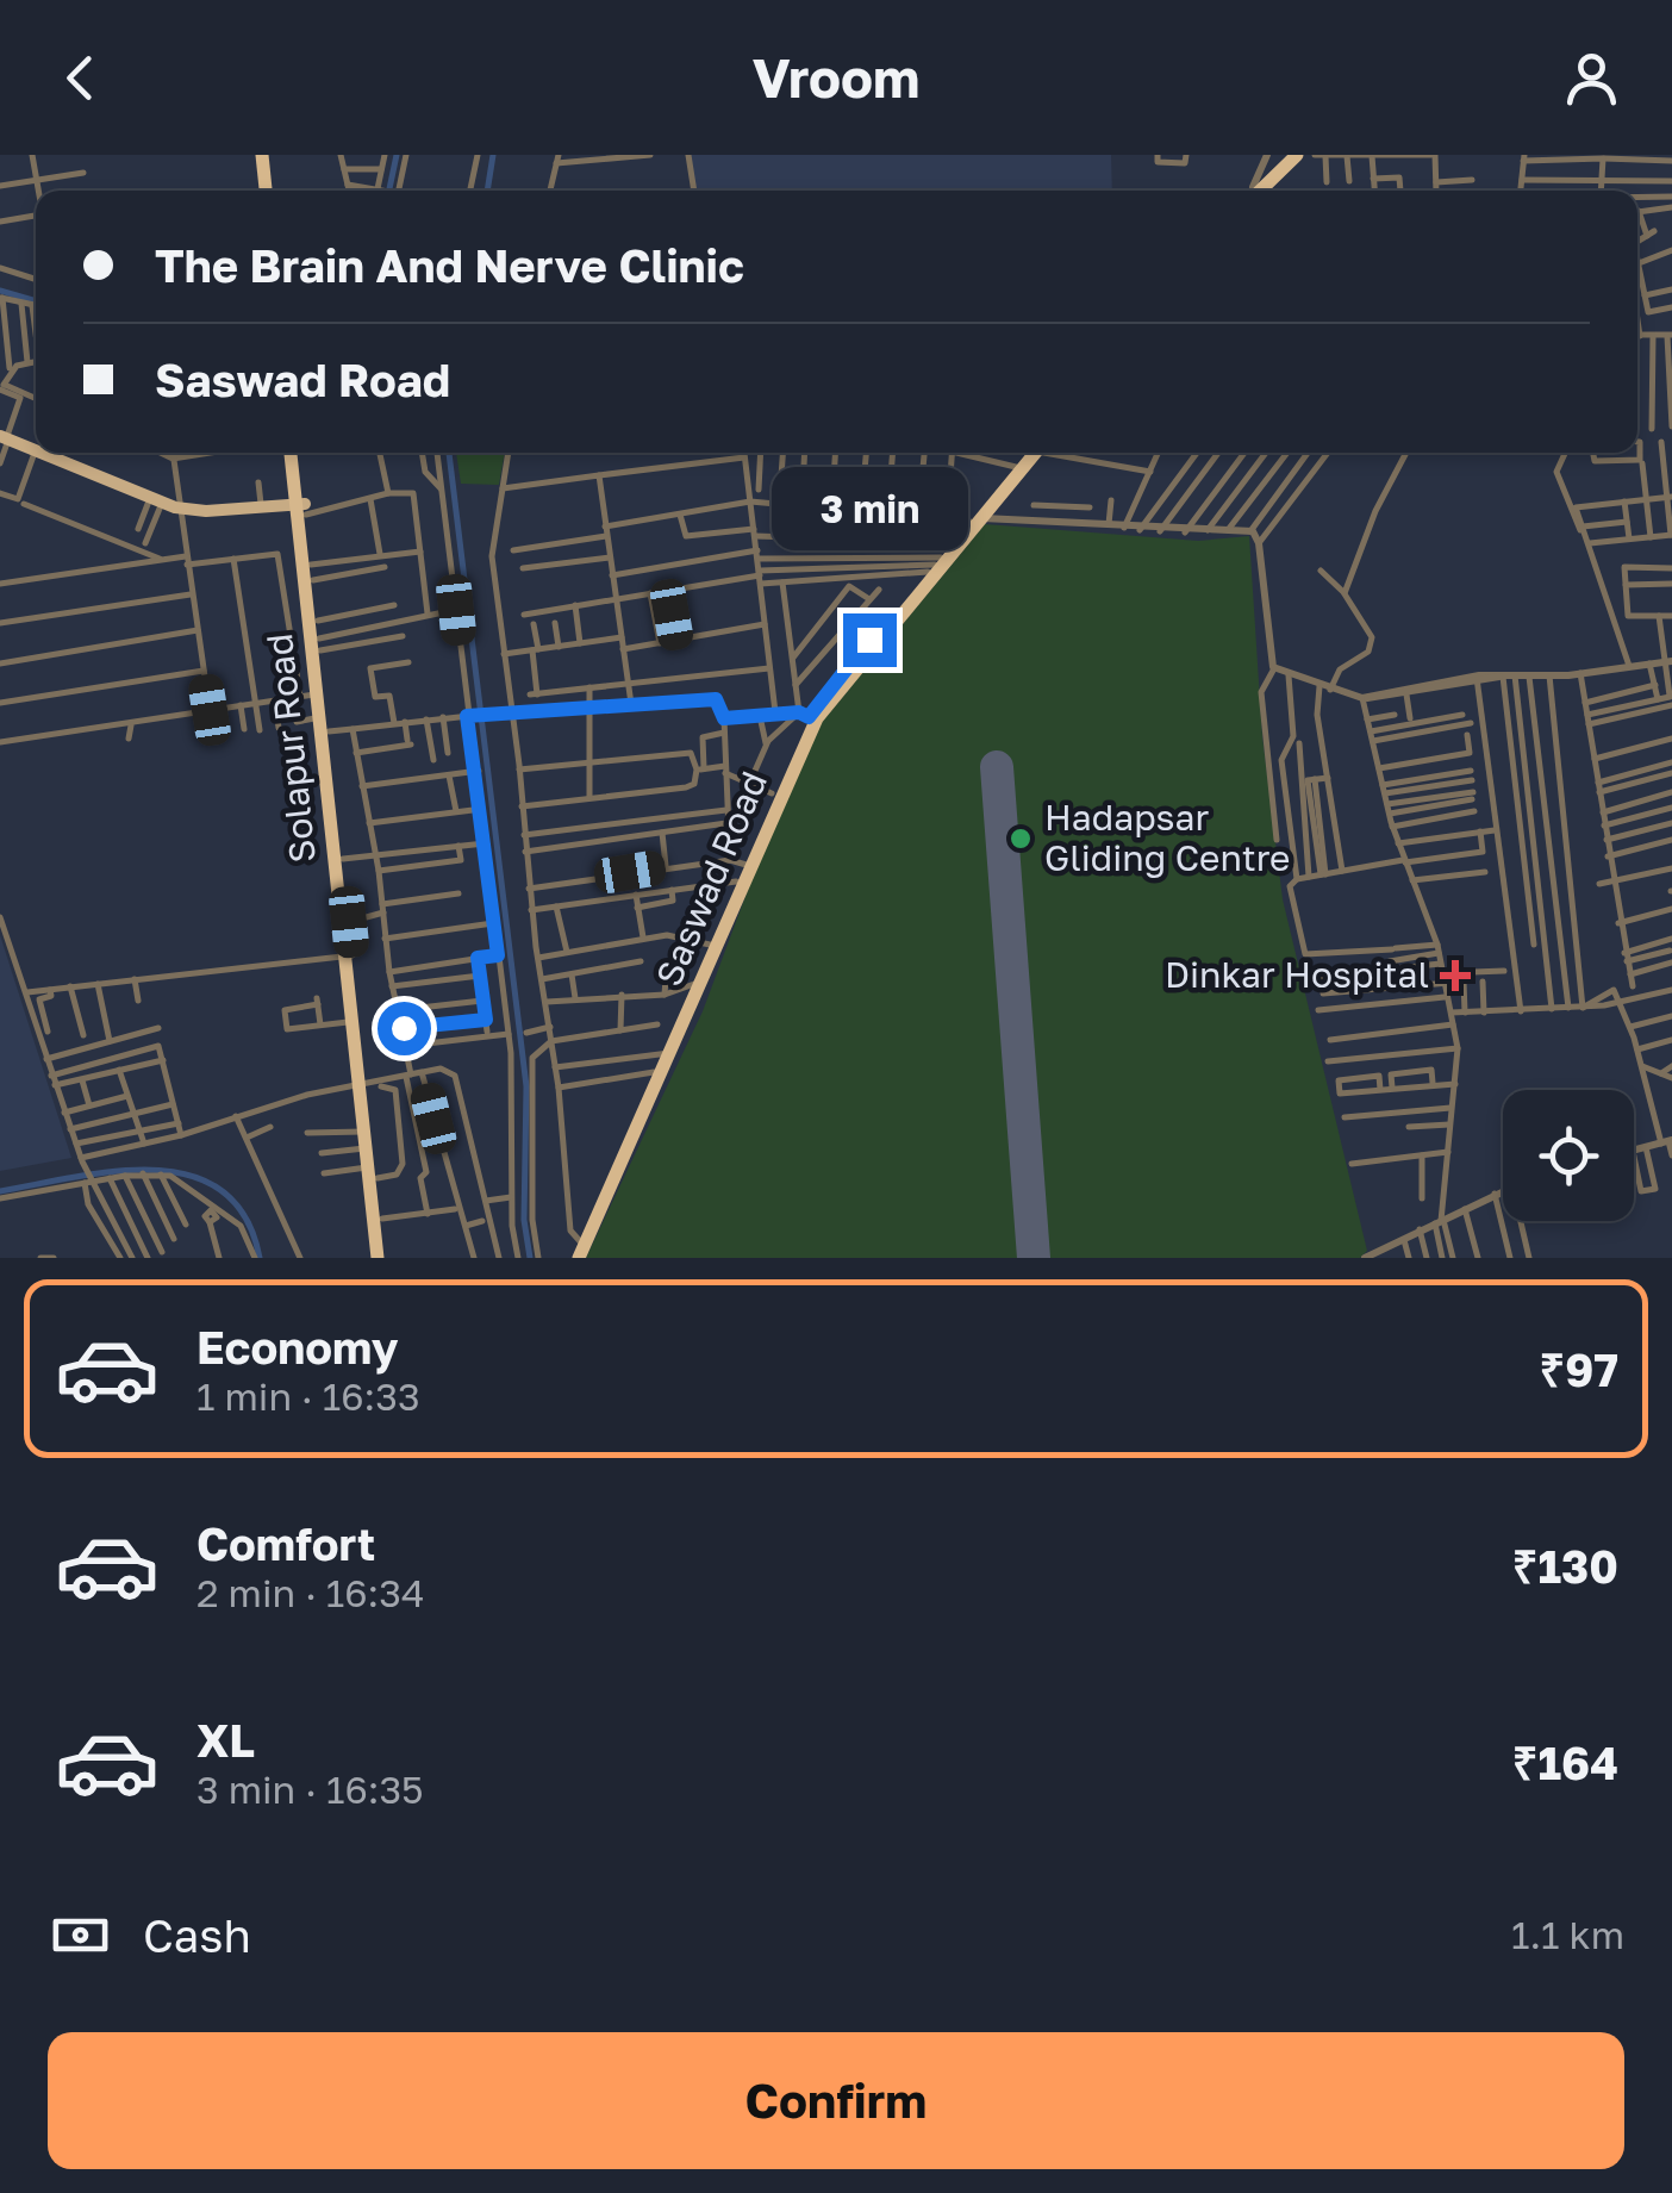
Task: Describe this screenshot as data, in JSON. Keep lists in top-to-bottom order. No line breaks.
{"streets":{"highway":["Solapur Road","Saswad Road"]},"places":{"other":["Hadapsar Gliding Centre"],"health":["Dinkar Hospital"]},"page":{"header":"Vroom","banner":["The Brain And Nerve Clinic","Saswad Road"],"bubble":"3 min","list":[{"name":"Economy","note":"1 min · 16:33","value":"₹97"},{"name":"Comfort","note":"2 min · 16:34","value":"₹130"},{"name":"XL","note":"3 min · 16:35","value":"₹164"}],"pay":["Cash","1.1 km"],"buttons":"Confirm"}}
